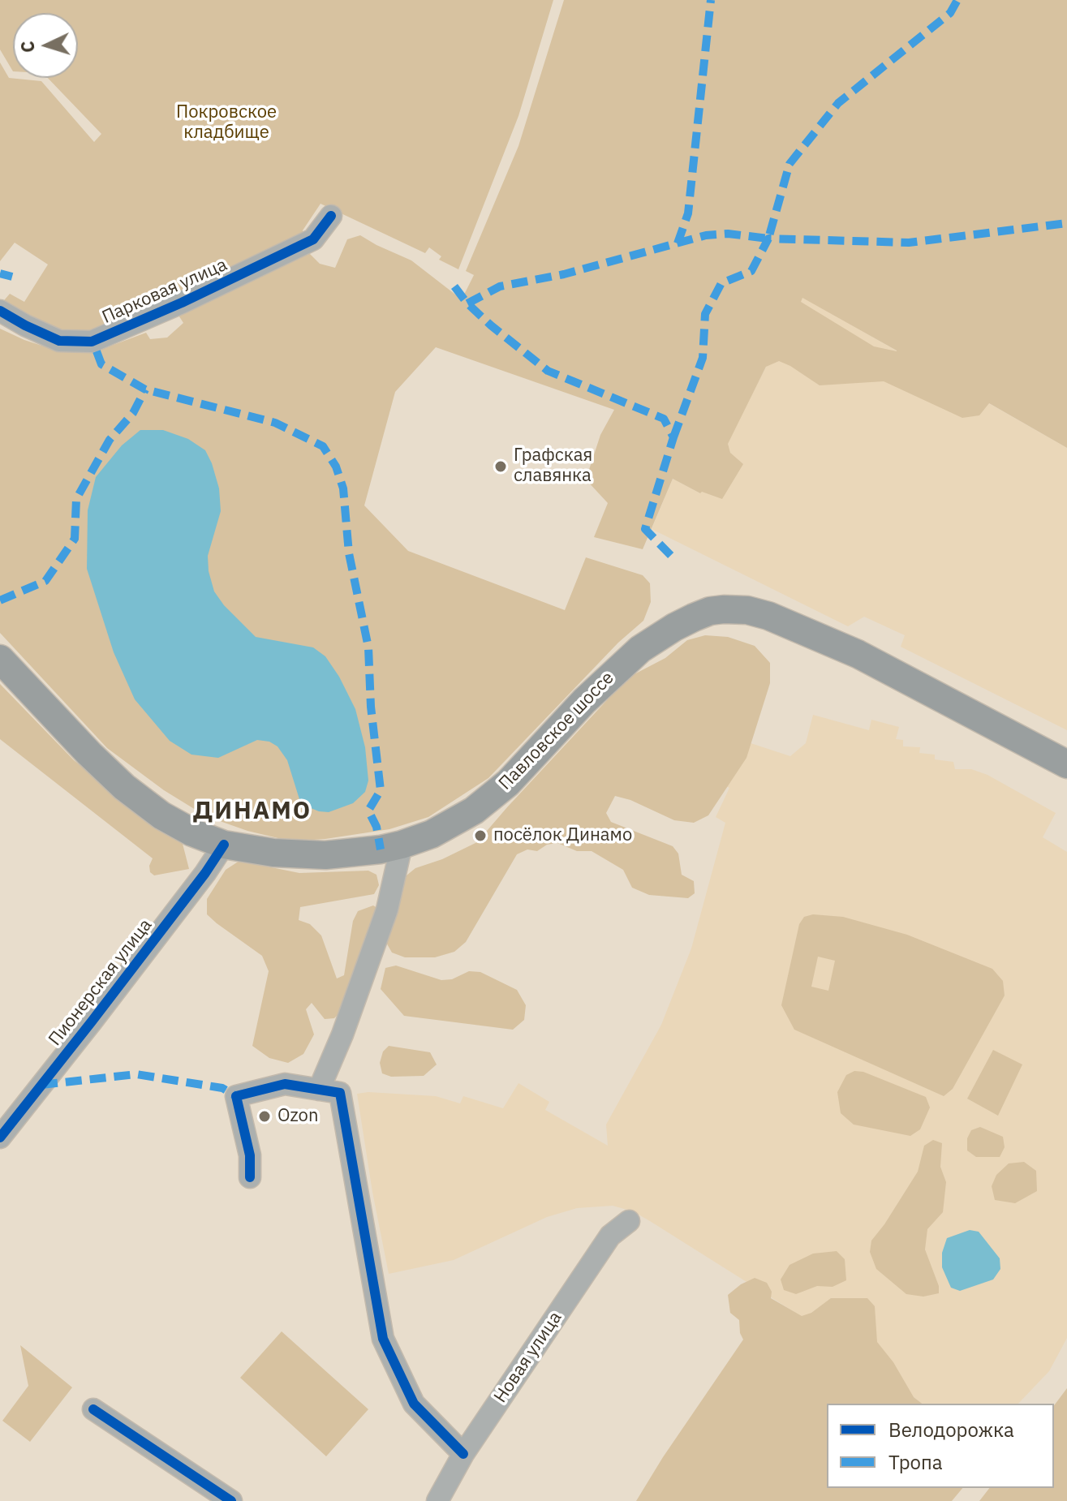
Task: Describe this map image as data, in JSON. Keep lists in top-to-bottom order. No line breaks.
{"streets":{"main road":["Павловское шоссе"],"street":["Парковая улица","Пионерская улица","Новая улица"]},"crossings":[["Павловское шоссе","Пионерская улица"]],"districts":["ДИНАМО"],"parks":["Покровское кладбище"],"places":["Графская славянка","посёлок Динамо","Ozon"],"legend":["Велодорожка","Тропа"],"north":"left"}
